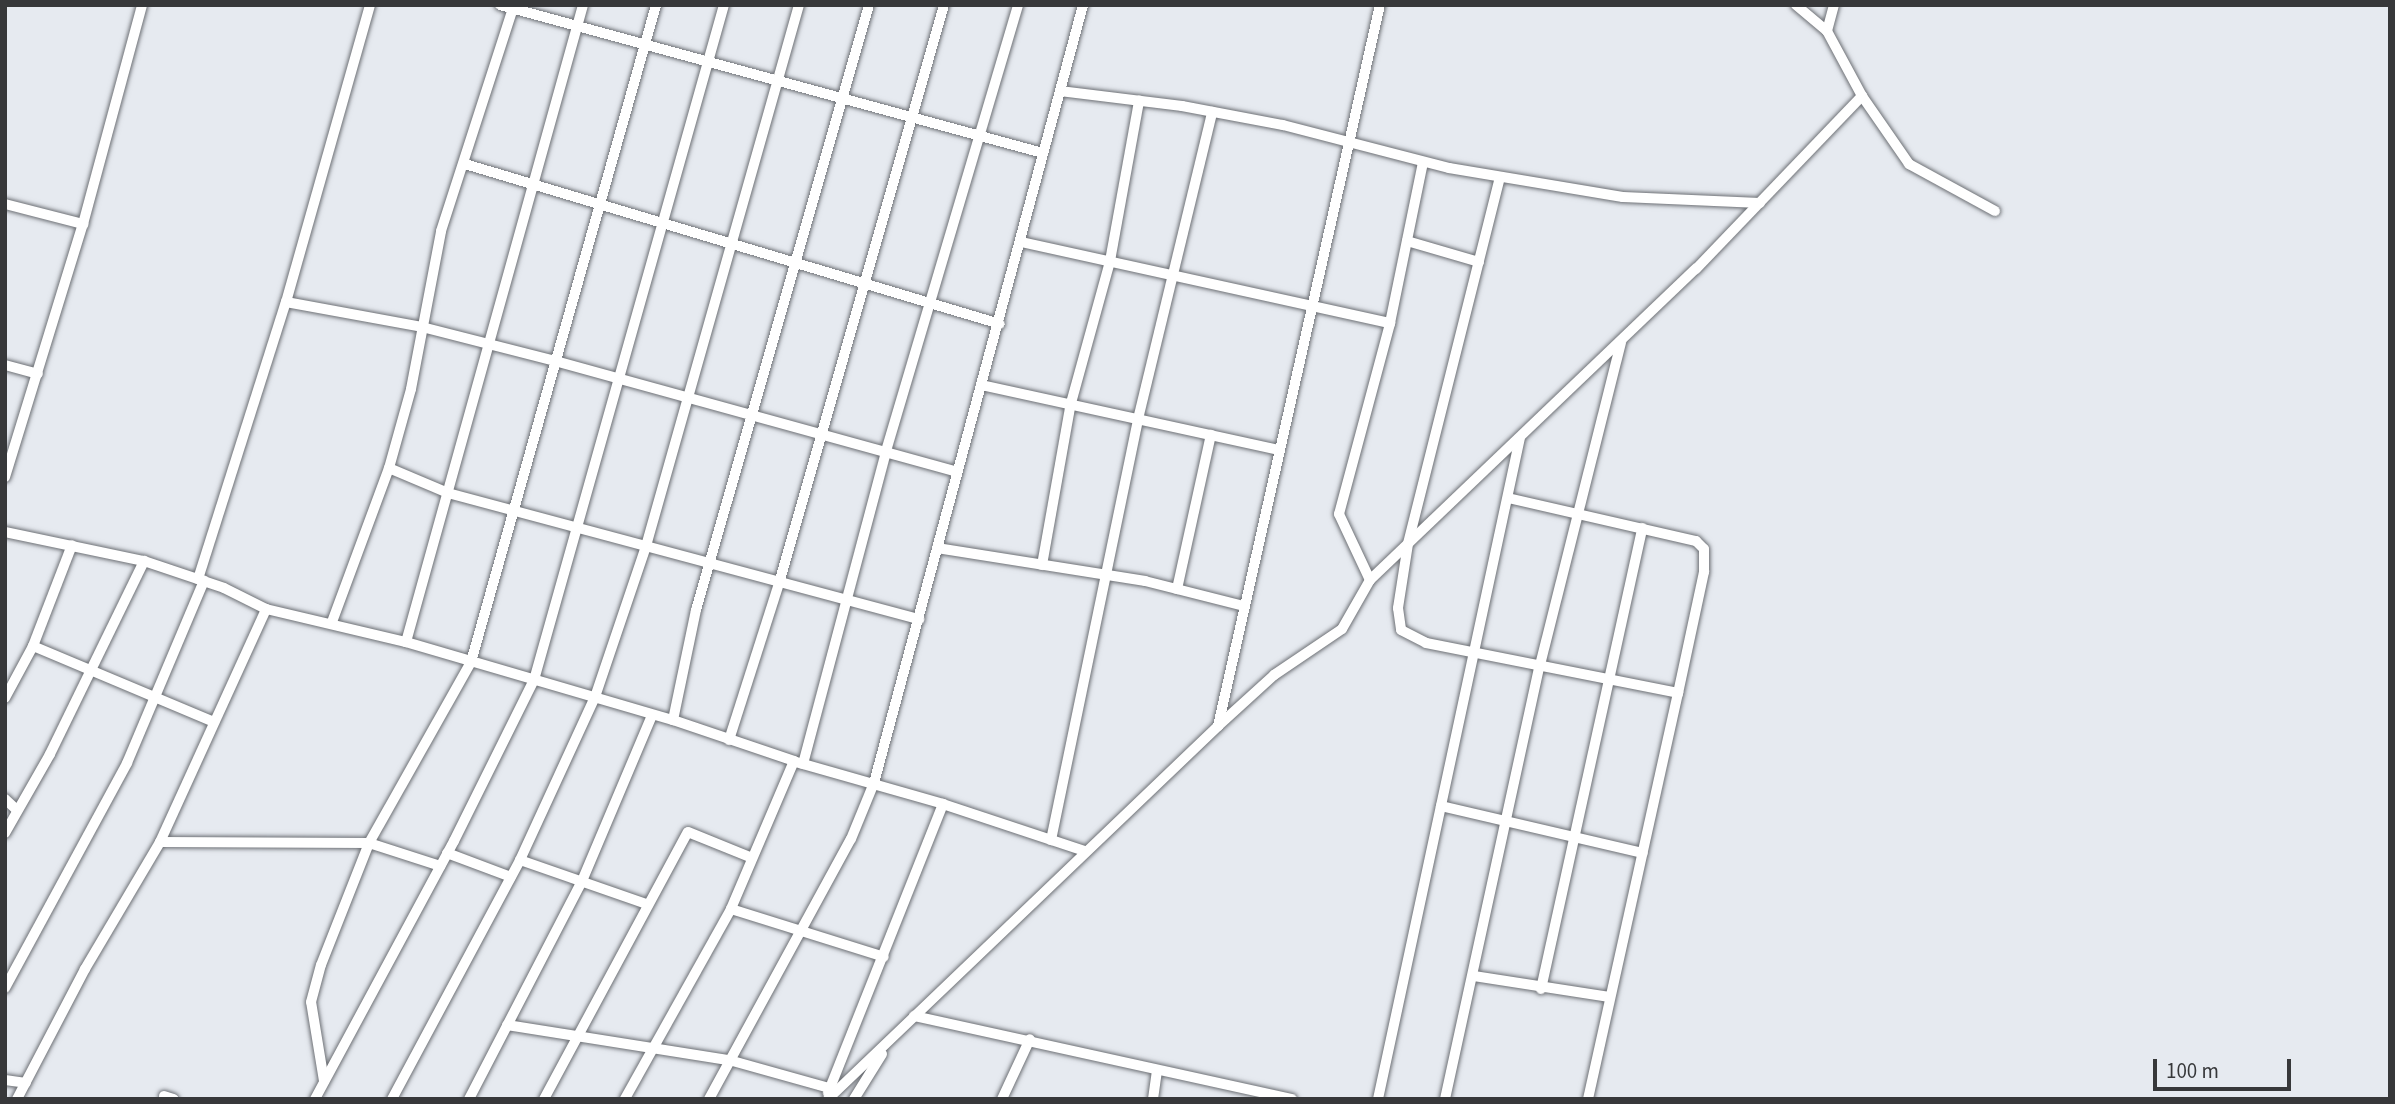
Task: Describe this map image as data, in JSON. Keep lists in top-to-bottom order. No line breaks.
{"scale_bar":"100 m"}
